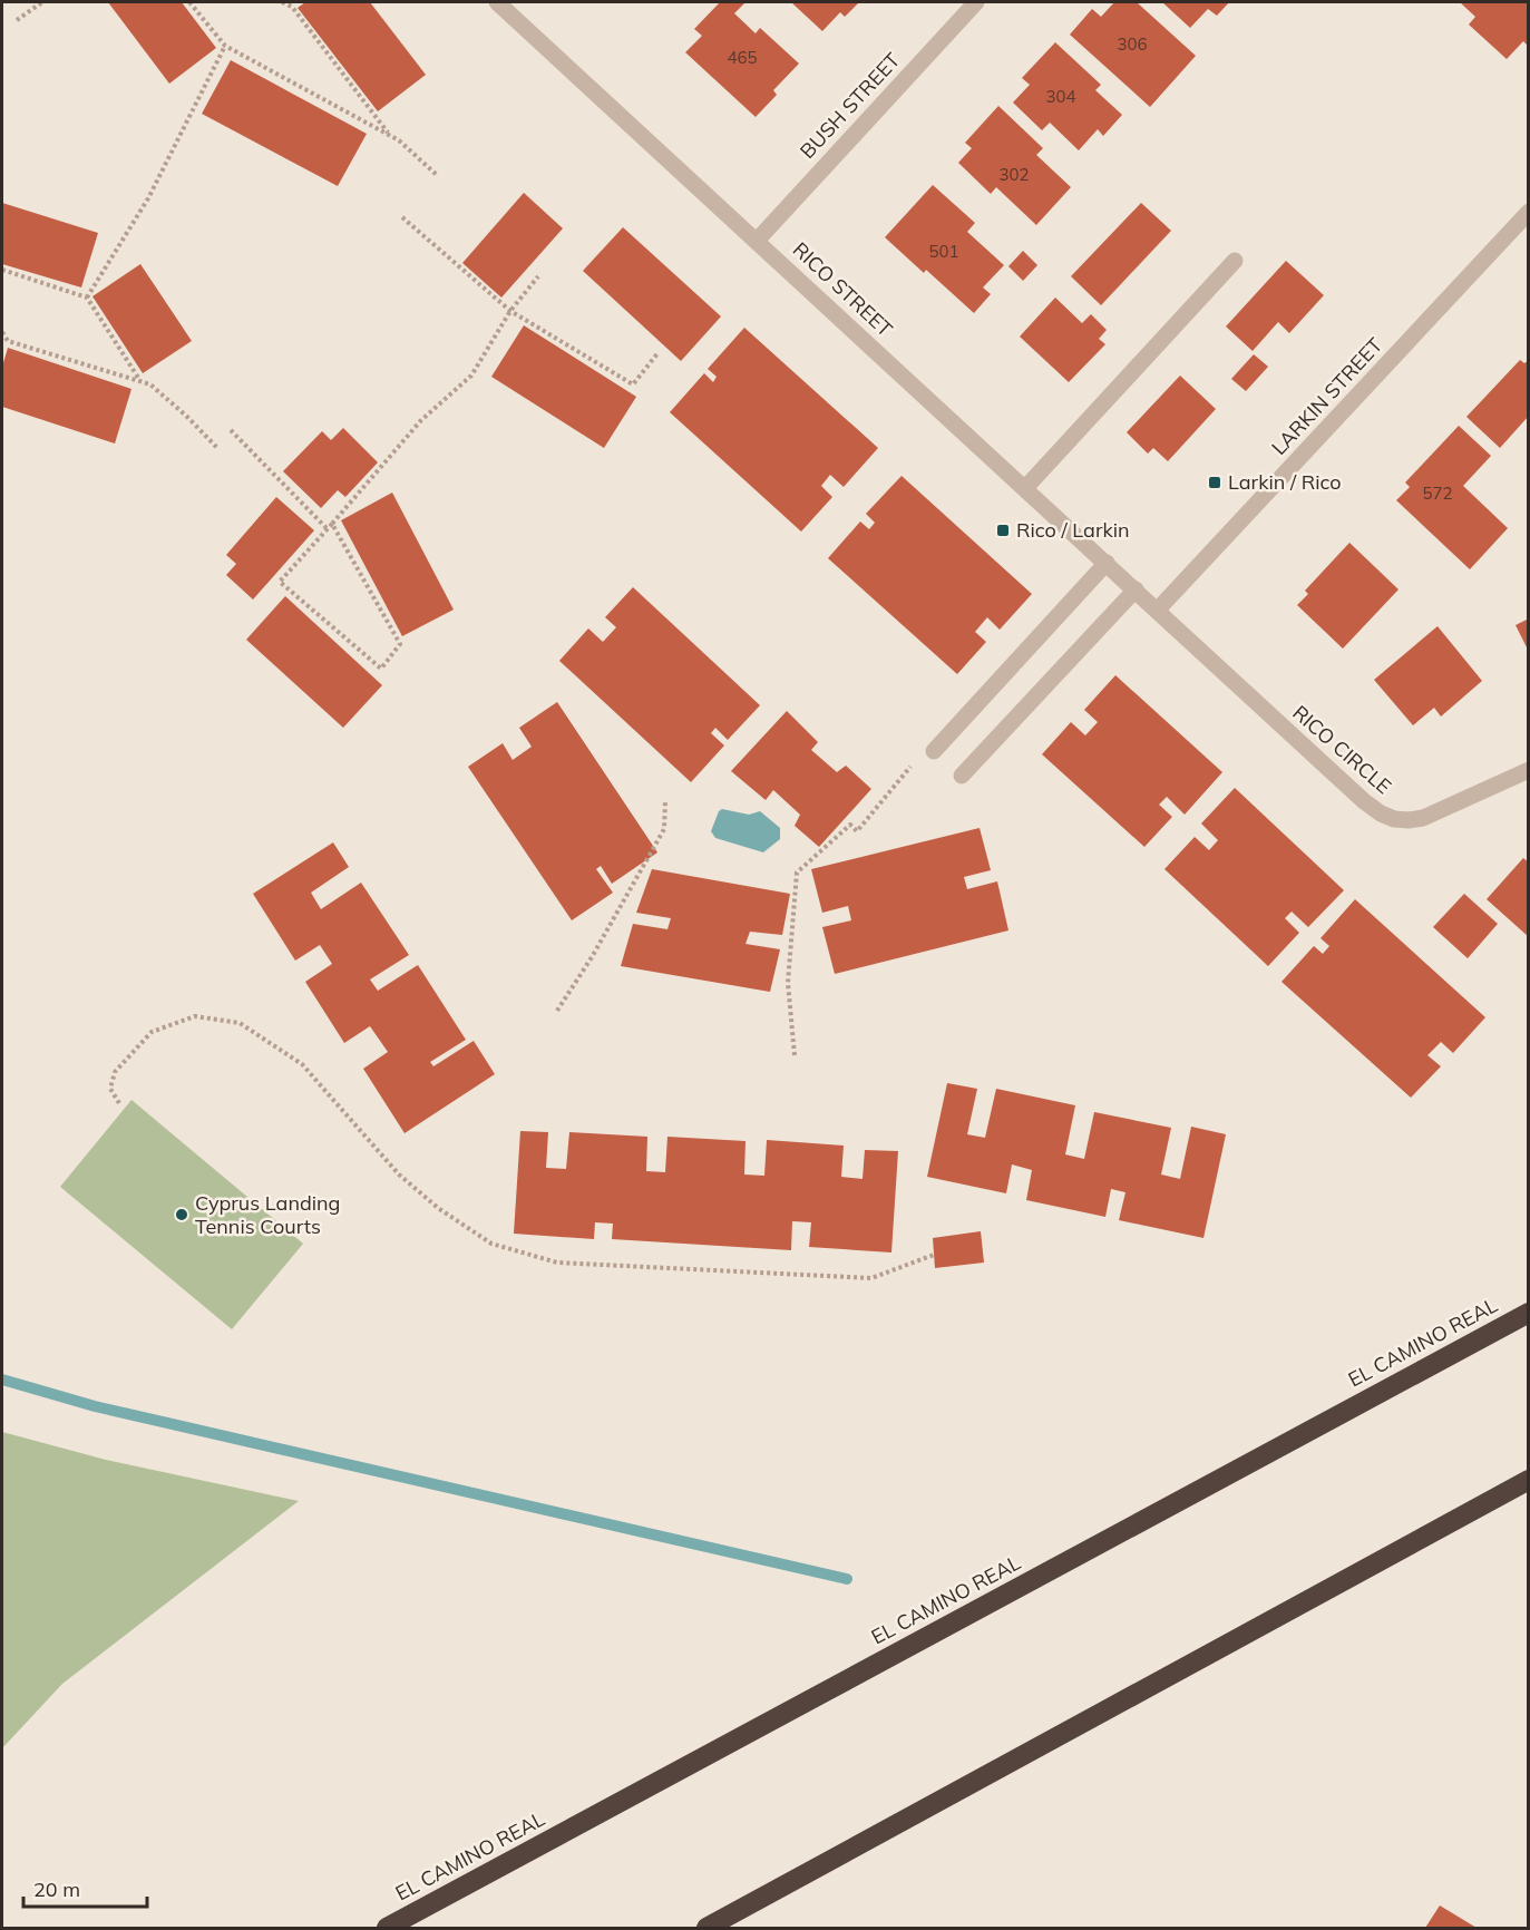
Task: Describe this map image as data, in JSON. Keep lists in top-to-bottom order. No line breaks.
{"streets":{"highway":["EL CAMINO REAL"],"street":["BUSH STREET","RICO STREET","LARKIN STREET","RICO CIRCLE"]},"crossings":[["BUSH STREET","RICO STREET"],["RICO STREET","LARKIN STREET"],["RICO STREET","RICO CIRCLE"],["LARKIN STREET","RICO CIRCLE"]],"places":{"transit":["Larkin / Rico","Rico / Larkin"],"other":["Cyprus Landing Tennis Courts"]},"house_numbers":["306","465","304","302","501","572"],"scale_bar":"20 m"}
